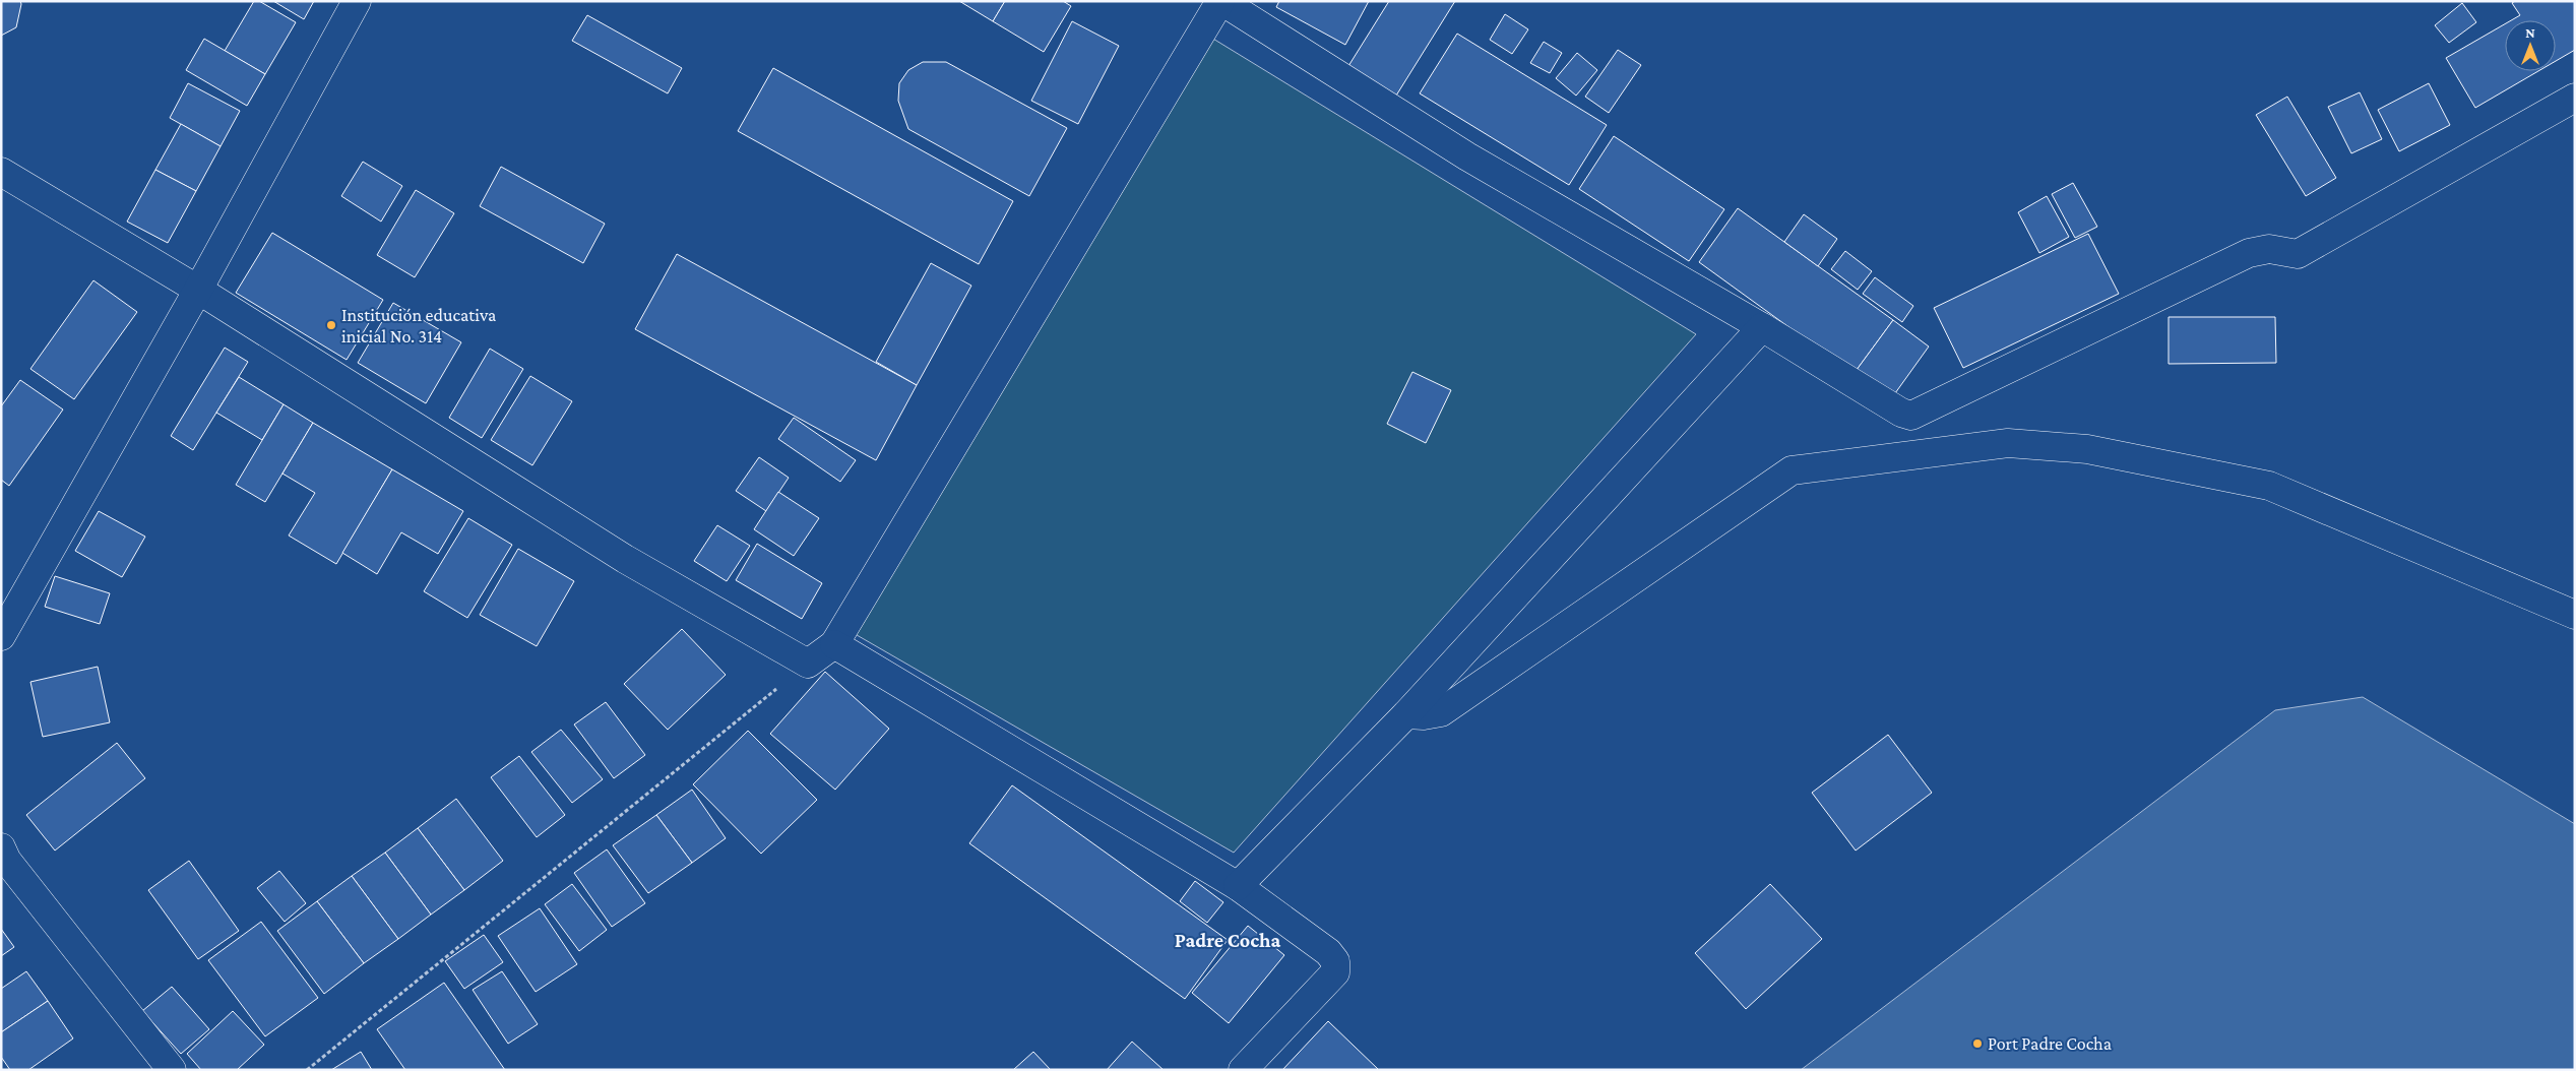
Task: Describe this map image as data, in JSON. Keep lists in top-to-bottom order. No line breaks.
{"districts":["Padre Cocha"],"places":["Institución educativa inicial No. 314","Port Padre Cocha"],"north":"top"}
